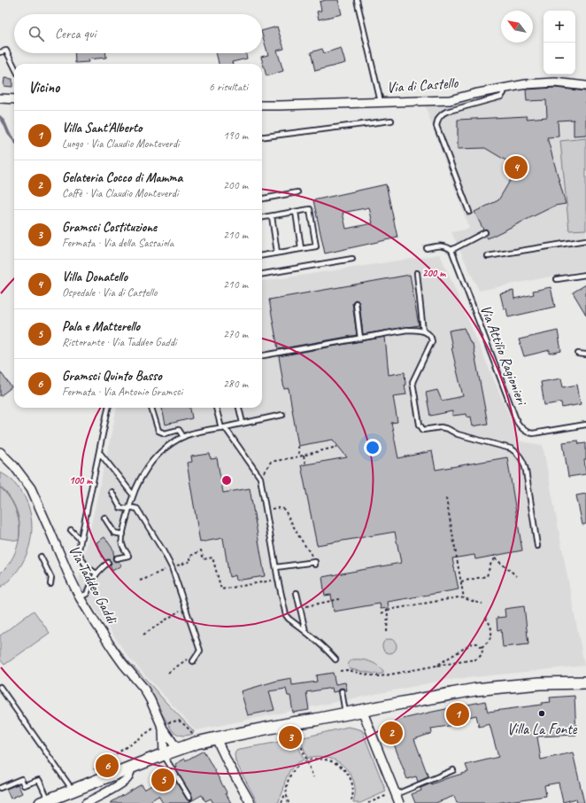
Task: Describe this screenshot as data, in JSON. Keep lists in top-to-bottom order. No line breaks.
{"streets":{"street":["Via di Castello","Via Taddeo Gaddi"],"lane":["Via Attilio Ragionieri"]},"places":["Villa La Fonte"],"north":"top left","page":{"map_buttons":["+","−"],"search":"Cerca qui","heading":["Vicino","6 risultati"],"list":[{"mark":"1","name":"Villa Sant'Alberto","note":"Luogo · Via Claudio Monteverdi","value":"190 m"},{"mark":"2","name":"Gelateria Cocco di Mamma","note":"Caffè · Via Claudio Monteverdi","value":"200 m"},{"mark":"3","name":"Gramsci Costituzione","note":"Fermata · Via della Sassaiola","value":"210 m"},{"mark":"4","name":"Villa Donatello","note":"Ospedale · Via di Castello","value":"210 m"},{"mark":"5","name":"Pala e Matterello","note":"Ristorante · Via Taddeo Gaddi","value":"270 m"},{"mark":"6","name":"Gramsci Quinto Basso","note":"Fermata · Via Antonio Gramsci","value":"280 m"}],"pins":["4","1","2","3","6","5"]},"rings":["200 m","100 m"]}
